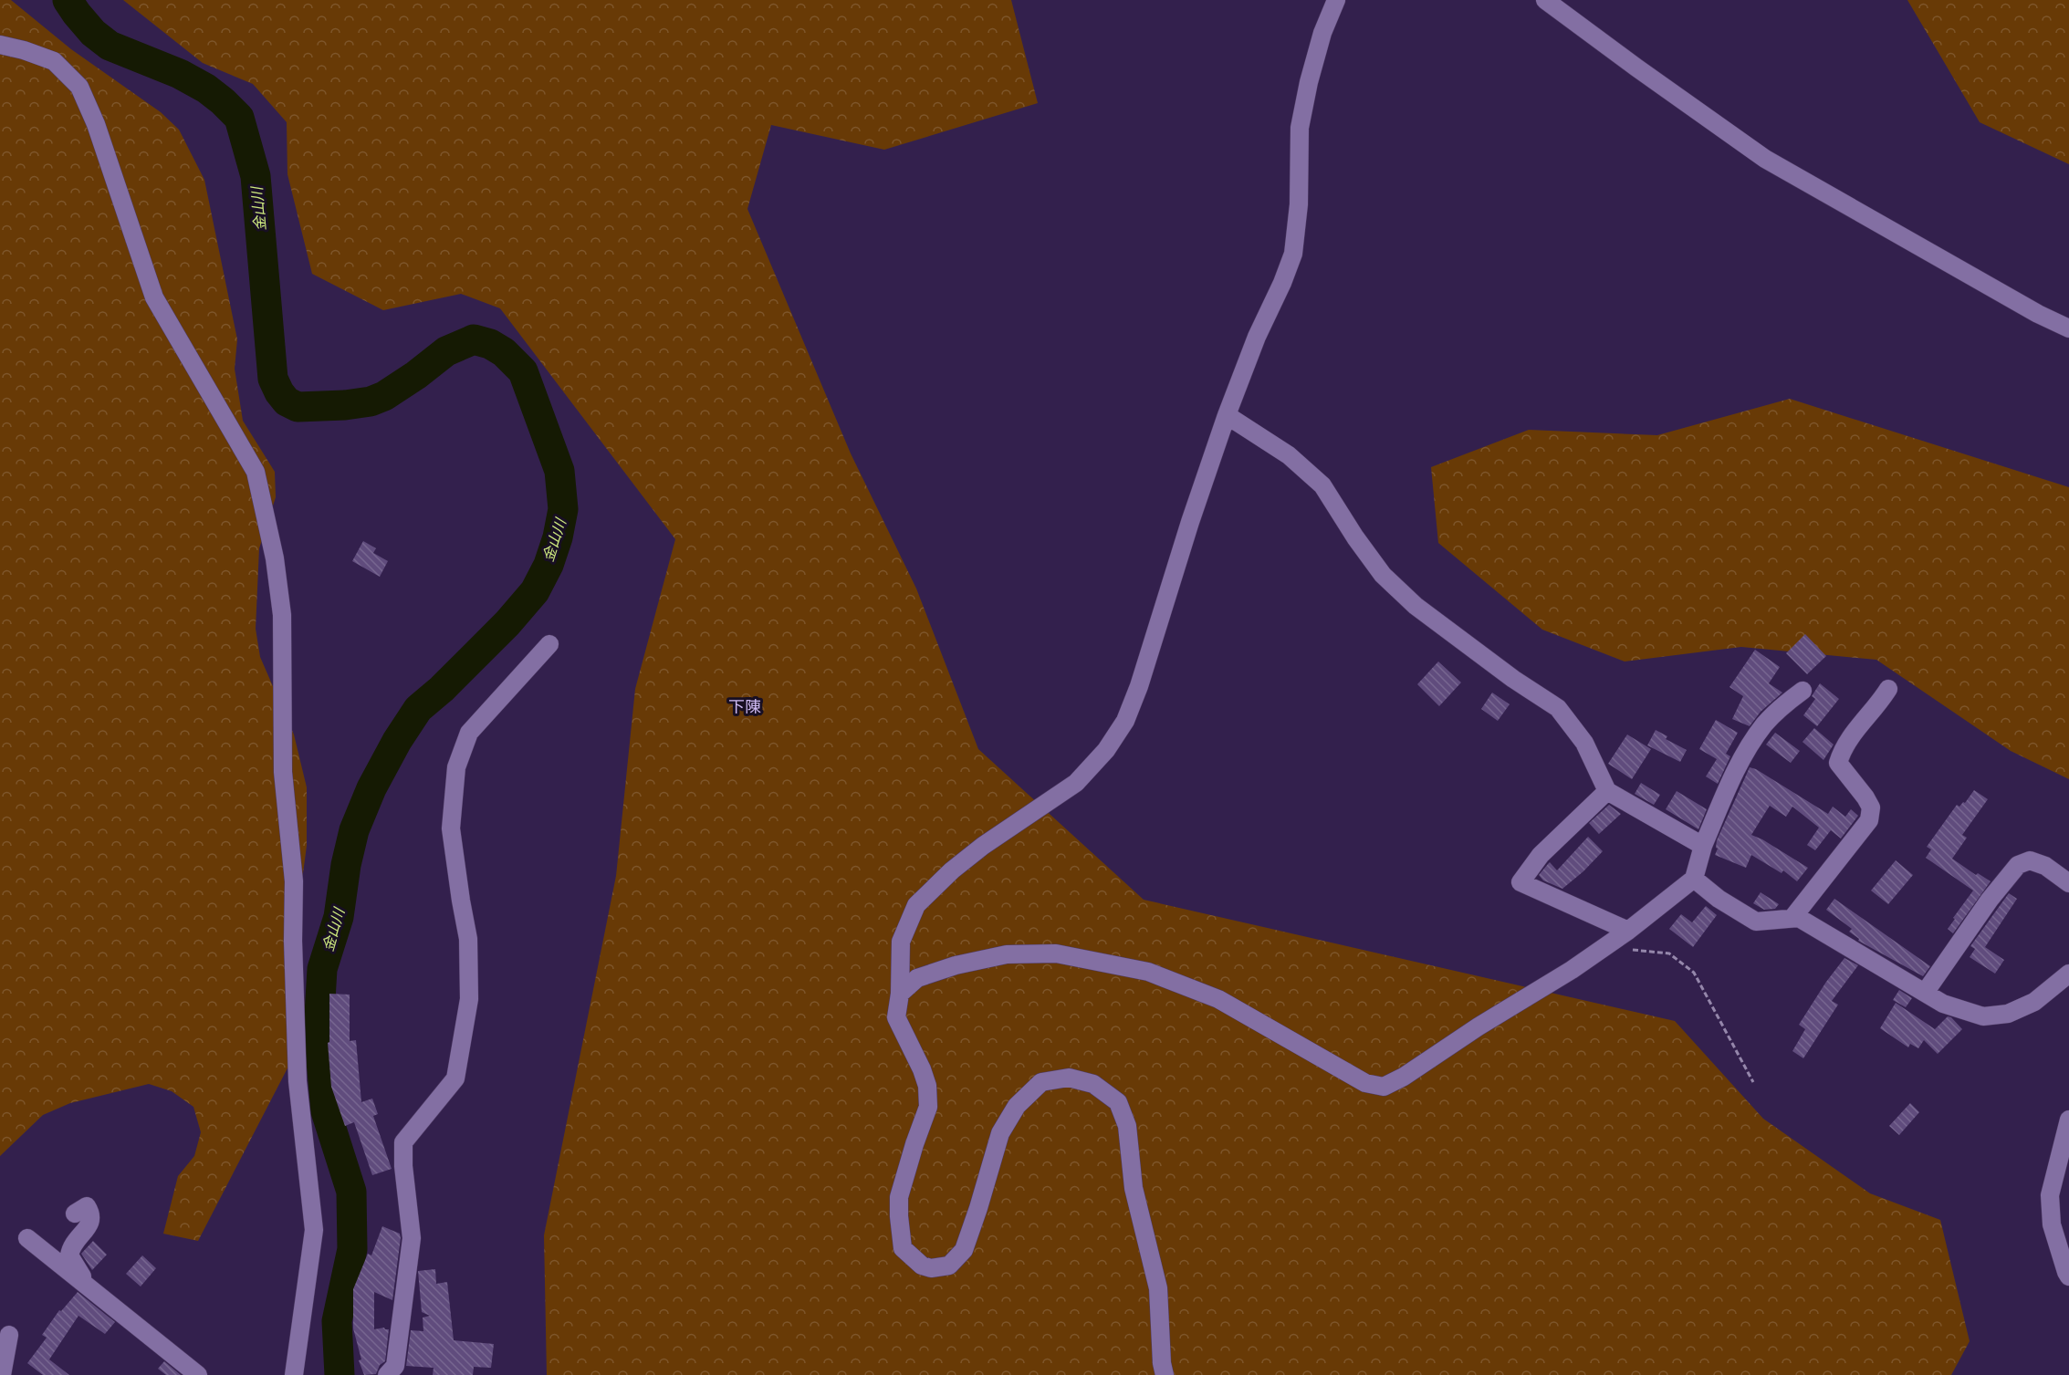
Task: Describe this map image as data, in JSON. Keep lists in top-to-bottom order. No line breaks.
{"districts":["下陳"],"water":["金山川"]}
